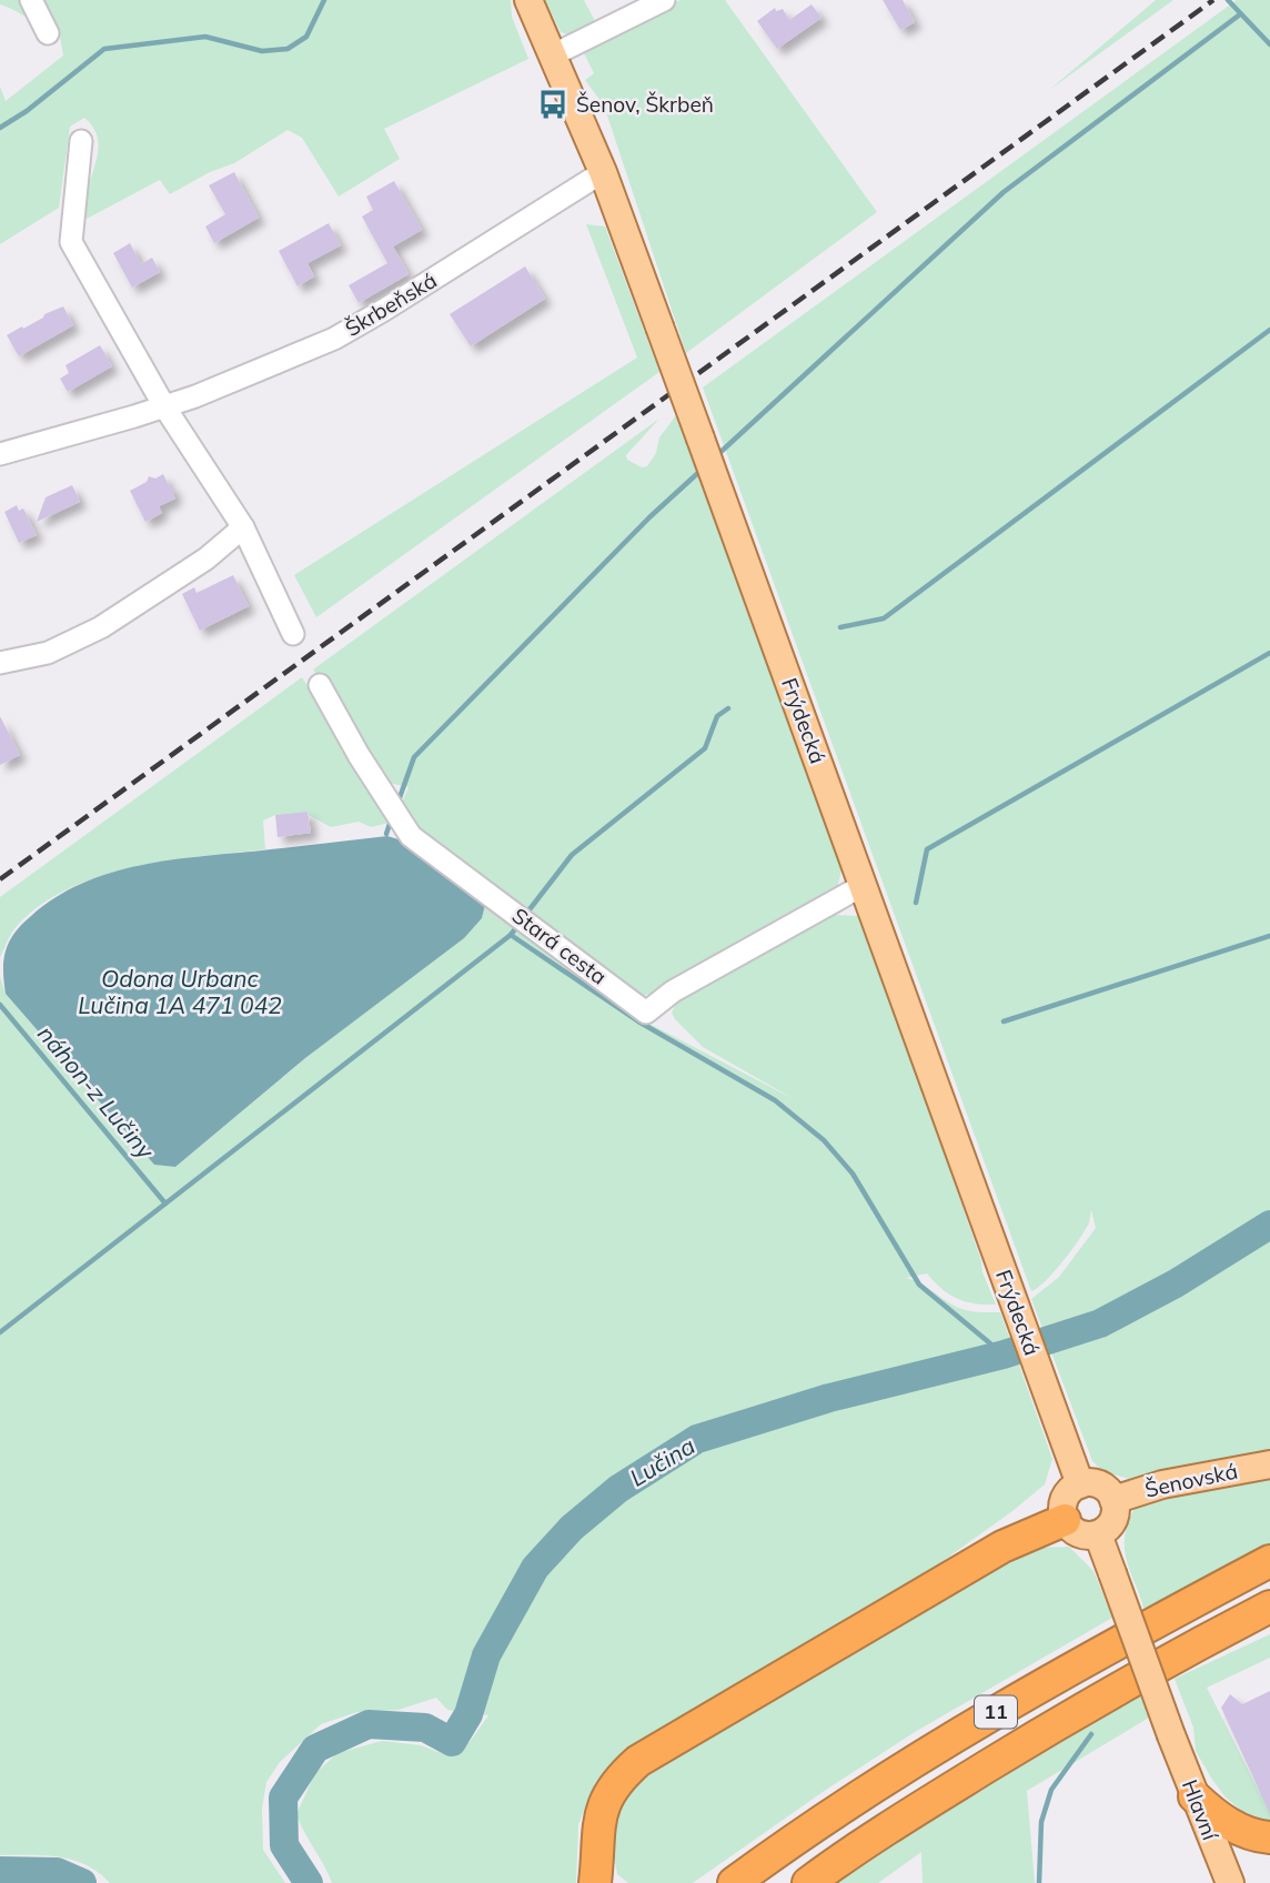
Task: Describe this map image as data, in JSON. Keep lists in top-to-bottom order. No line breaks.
{"streets":{"highway":["11"],"main road":["Frýdecká","Šenovská","Hlavní"],"street":["Škrbeňská","Stará cesta"]},"crossings":[["Škrbeňská","Frýdecká"],["Frýdecká","Stará cesta"],["Frýdecká","Šenovská"],["Frýdecká","Hlavní"],["Šenovská","Hlavní"]],"water":["Odona Urbanc Lučina 1A 471 042","náhon-z Lučiny","Lučina"],"places":{"bus stop":["Šenov, Škrbeň"]}}
